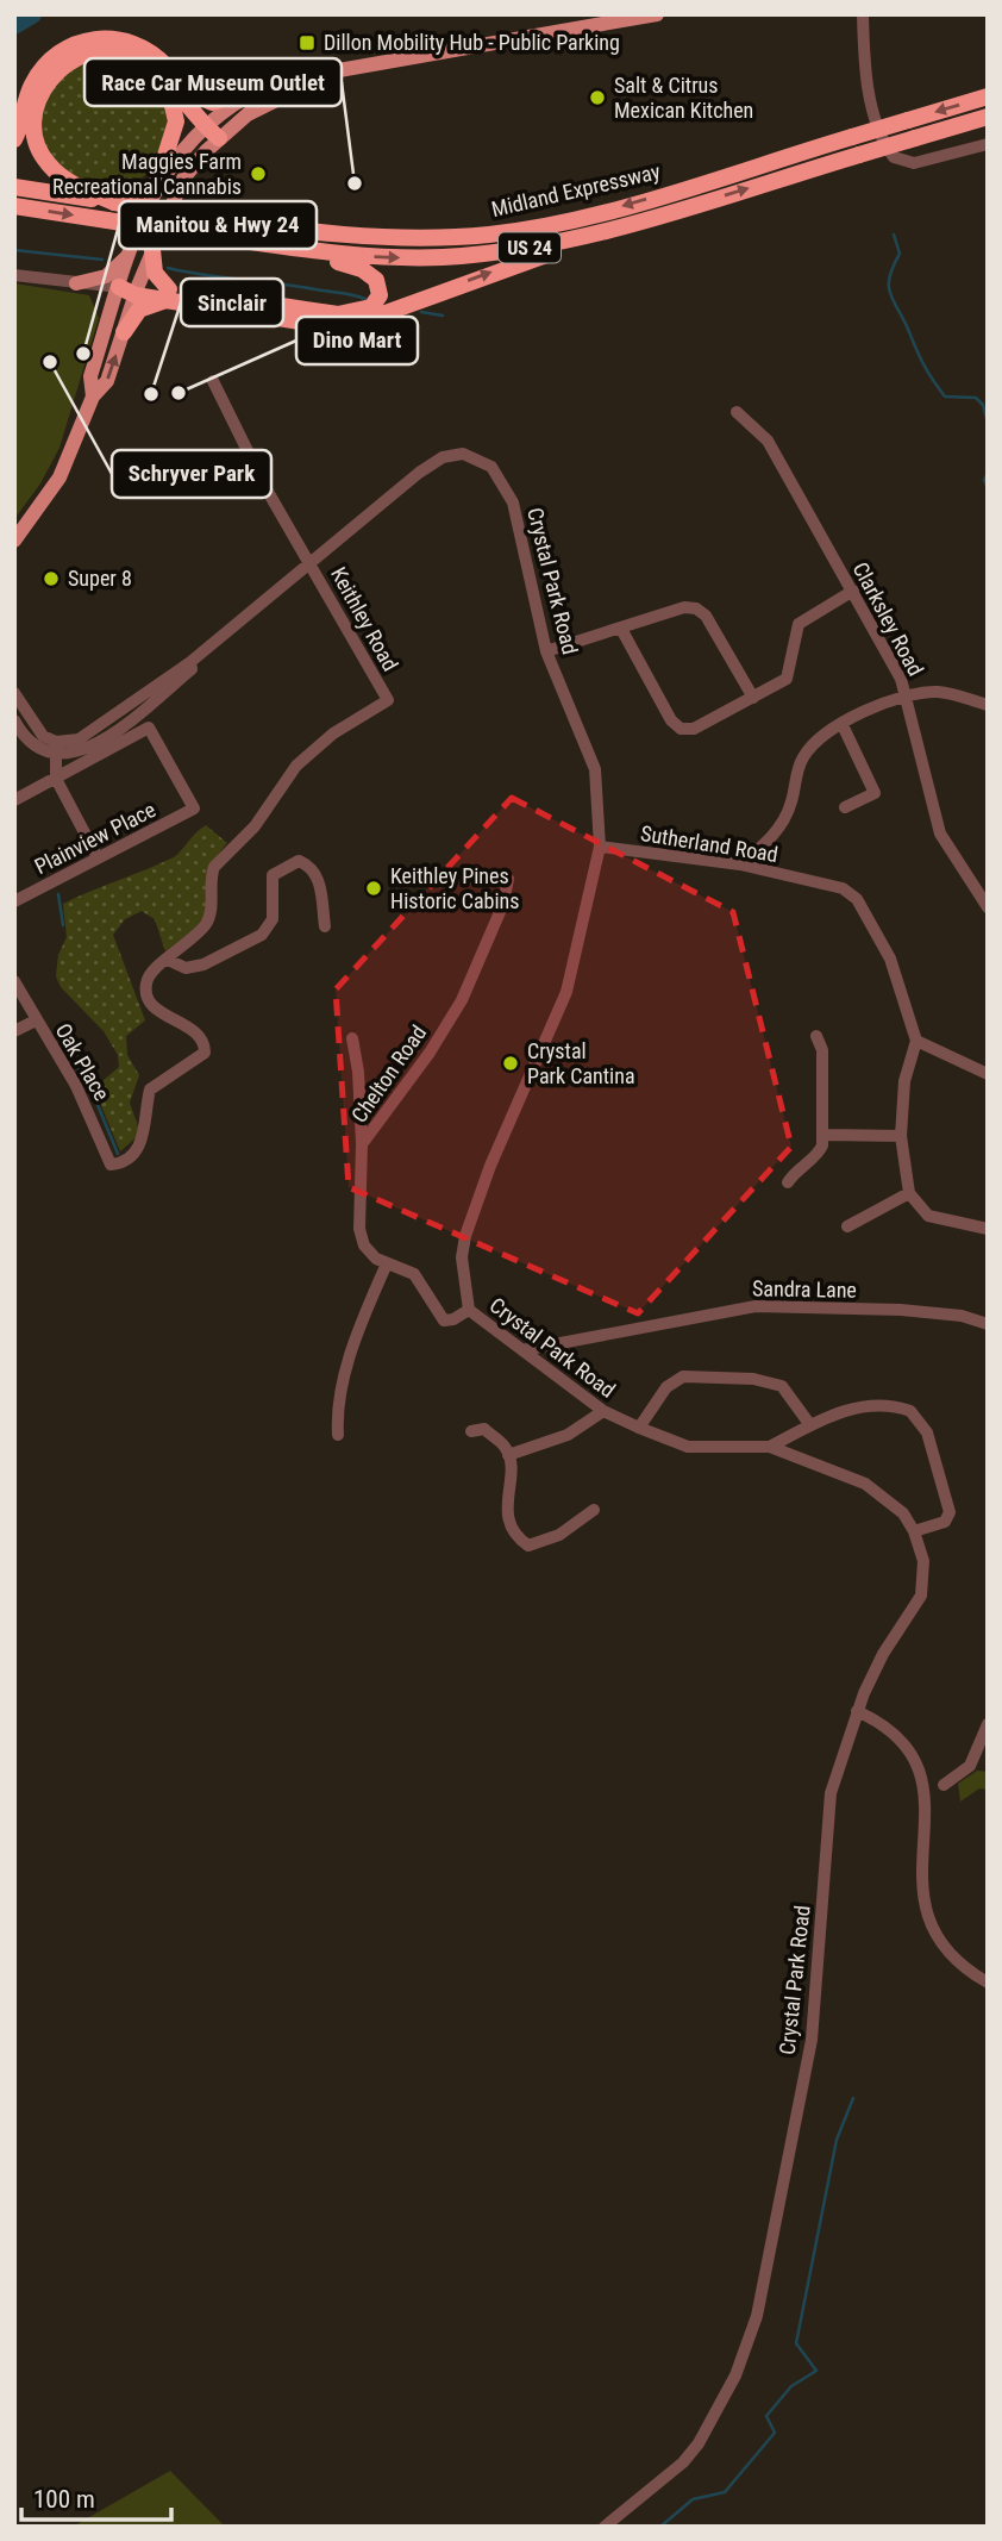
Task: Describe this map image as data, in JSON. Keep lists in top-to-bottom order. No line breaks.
{"streets":{"highway":["Midland Expressway","US 24"],"street":["Crystal Park Road","Keithley Road","Clarksley Road","Plainview Place","Sutherland Road","Oak Place","Chelton Road","Sandra Lane"]},"crossings":[["Crystal Park Road","Keithley Road"],["Crystal Park Road","Sutherland Road"],["Crystal Park Road","Chelton Road"],["Crystal Park Road","Sandra Lane"],["Keithley Road","Oak Place"]],"places":{"transit":["Dillon Mobility Hub - Public Parking"],"other":["Salt & Citrus Mexican Kitchen","Maggies Farm Recreational Cannabis","Race Car Museum Outlet","Manitou & Hwy 24","Schryver Park","Dino Mart","Sinclair","Super 8","Keithley Pines Historic Cabins","Crystal Park Cantina"]},"scale_bar":"100 m"}
